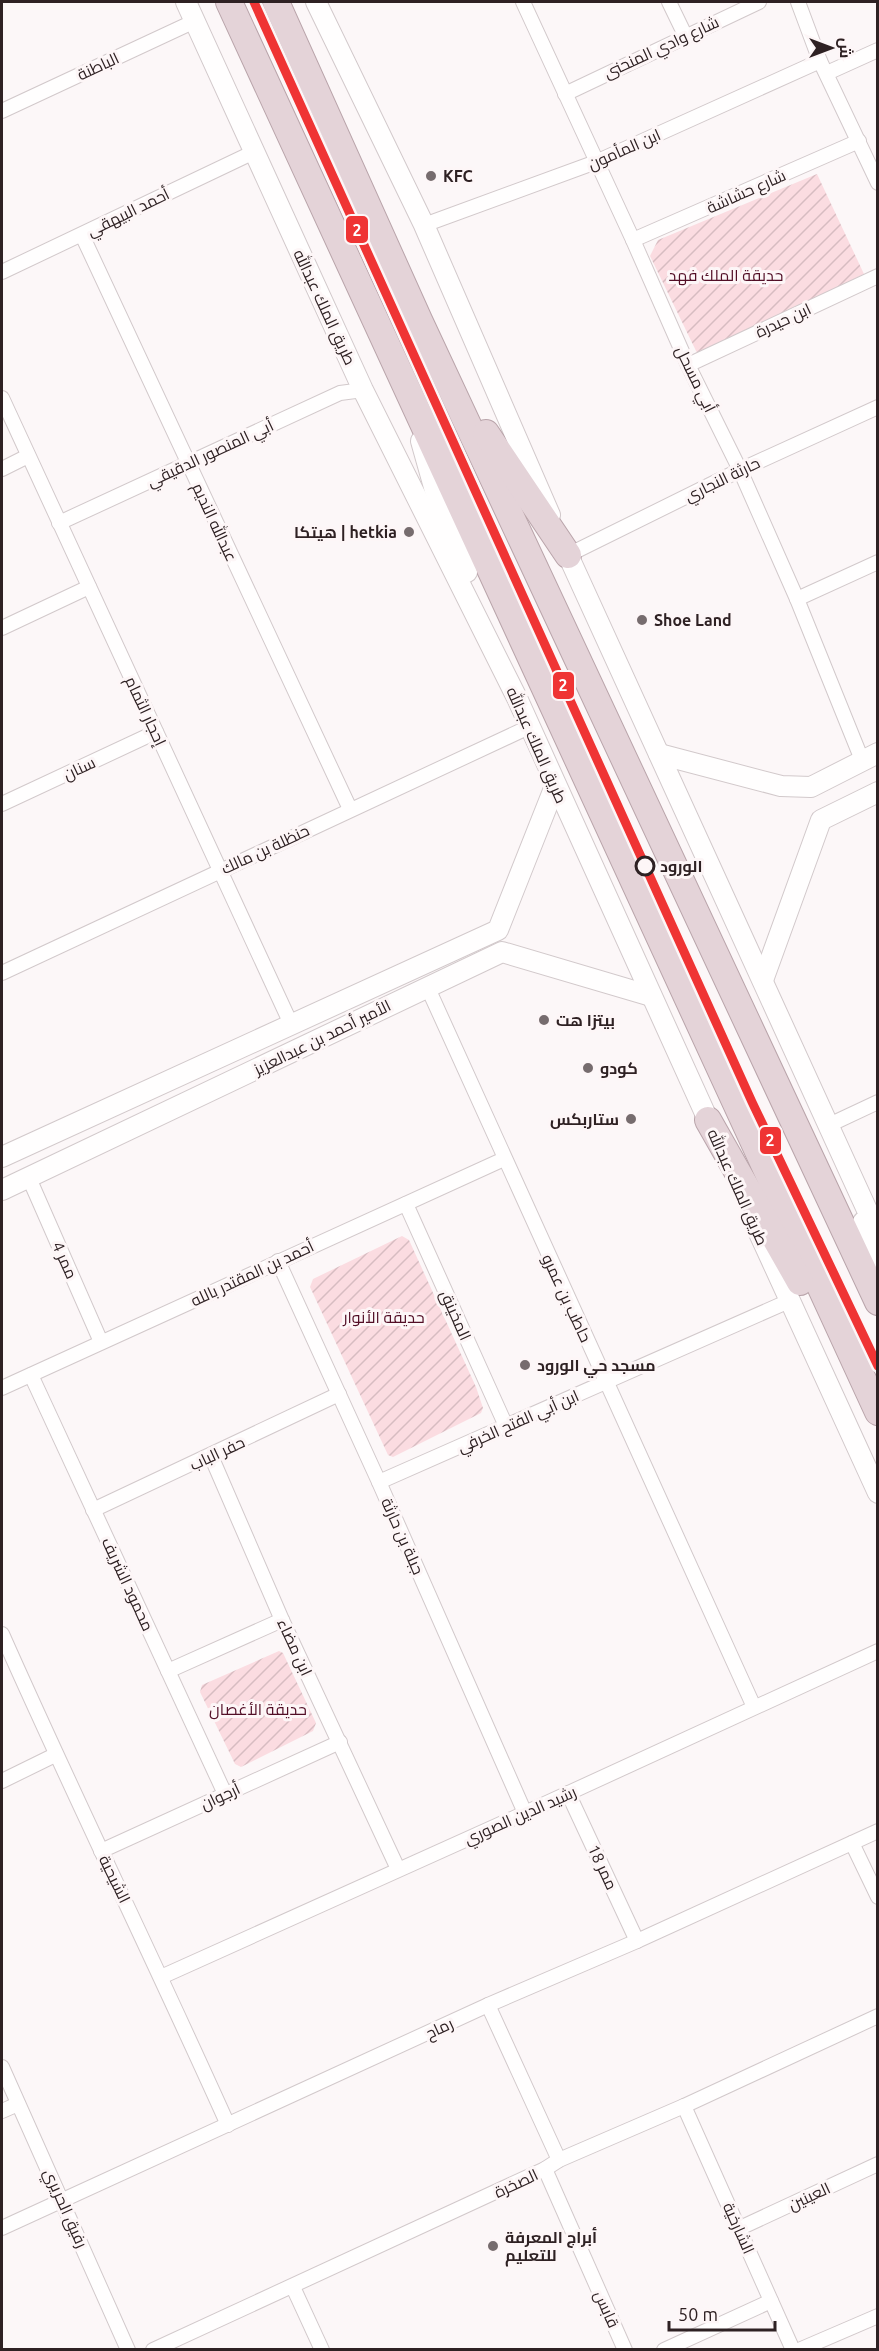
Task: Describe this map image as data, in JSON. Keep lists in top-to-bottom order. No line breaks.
{"streets":{"highway":["طريق الملك عبدالله"],"main road":["الأمير أحمد بن عبدالعزيز"],"street":["شارع وادي المنحنى","الباطنة","ابن المأمون","شارع حشاشة","أحمد البيهقي","ابن حيدرة","أبي مسحل","أبي المنصور الدقيقي","حارثة النجاري","عبدالله النديم","إحجار الثمام","سنان","حنظلة بن مالك","ممر 4","أحمد بن المقتدر بالله","حاطب بن عمرو","المخينق","ابن أبي الفتح الخرفي","حفر الباب","جبلة بن حارثة","محمود الشريف","ابن مضاء","أرجوان","رشيد الدين الصوري","ممر 18","الشيحية","رماح","الصخرة","العينين","رفيق الحريري","الشارخية","قابس"]},"crossings":[["شارع وادي المنحنى","أبي مسحل"],["الباطنة","طريق الملك عبدالله"],["ابن المأمون","أبي مسحل"],["شارع حشاشة","أبي مسحل"],["أحمد البيهقي","طريق الملك عبدالله"],["أحمد البيهقي","عبدالله النديم"],["طريق الملك عبدالله","أبي المنصور الدقيقي"],["طريق الملك عبدالله","حنظلة بن مالك"],["طريق الملك عبدالله","الأمير أحمد بن عبدالعزيز"],["طريق الملك عبدالله","ابن أبي الفتح الخرفي"],["ابن حيدرة","أبي مسحل"],["أبي مسحل","حارثة النجاري"],["أبي المنصور الدقيقي","عبدالله النديم"],["أبي المنصور الدقيقي","إحجار الثمام"],["عبدالله النديم","حنظلة بن مالك"],["إحجار الثمام","سنان"],["إحجار الثمام","حنظلة بن مالك"],["إحجار الثمام","الأمير أحمد بن عبدالعزيز"],["الأمير أحمد بن عبدالعزيز","ممر 4"],["الأمير أحمد بن عبدالعزيز","حاطب بن عمرو"],["ممر 4","أحمد بن المقتدر بالله"],["أحمد بن المقتدر بالله","حاطب بن عمرو"],["أحمد بن المقتدر بالله","المخينق"],["أحمد بن المقتدر بالله","جبلة بن حارثة"],["أحمد بن المقتدر بالله","محمود الشريف"],["حاطب بن عمرو","ابن أبي الفتح الخرفي"],["حاطب بن عمرو","رشيد الدين الصوري"],["المخينق","ابن أبي الفتح الخرفي"],["ابن أبي الفتح الخرفي","جبلة بن حارثة"],["حفر الباب","جبلة بن حارثة"],["حفر الباب","محمود الشريف"],["حفر الباب","ابن مضاء"],["جبلة بن حارثة","رشيد الدين الصوري"],["محمود الشريف","أرجوان"],["ابن مضاء","أرجوان"],["ابن مضاء","رشيد الدين الصوري"],["أرجوان","الشيحية"],["رشيد الدين الصوري","ممر 18"],["رشيد الدين الصوري","الشيحية"],["ممر 18","رماح"],["الشيحية","رماح"],["رماح","رفيق الحريري"],["الصخرة","الشارخية"],["الصخرة","قابس"],["العينين","الشارخية"]],"parks":["حديقة الملك فهد","حديقة الأنوار","حديقة الأغصان"],"places":["KFC","هيتكا | hetkia","Shoe Land","الورود","بيتزا هت","كودو","ستاربكس","مسجد حي الورود","أبراج المعرفة للتعليم"],"lines":["transit line 2"],"scale_bar":"50 m","north":"right"}
